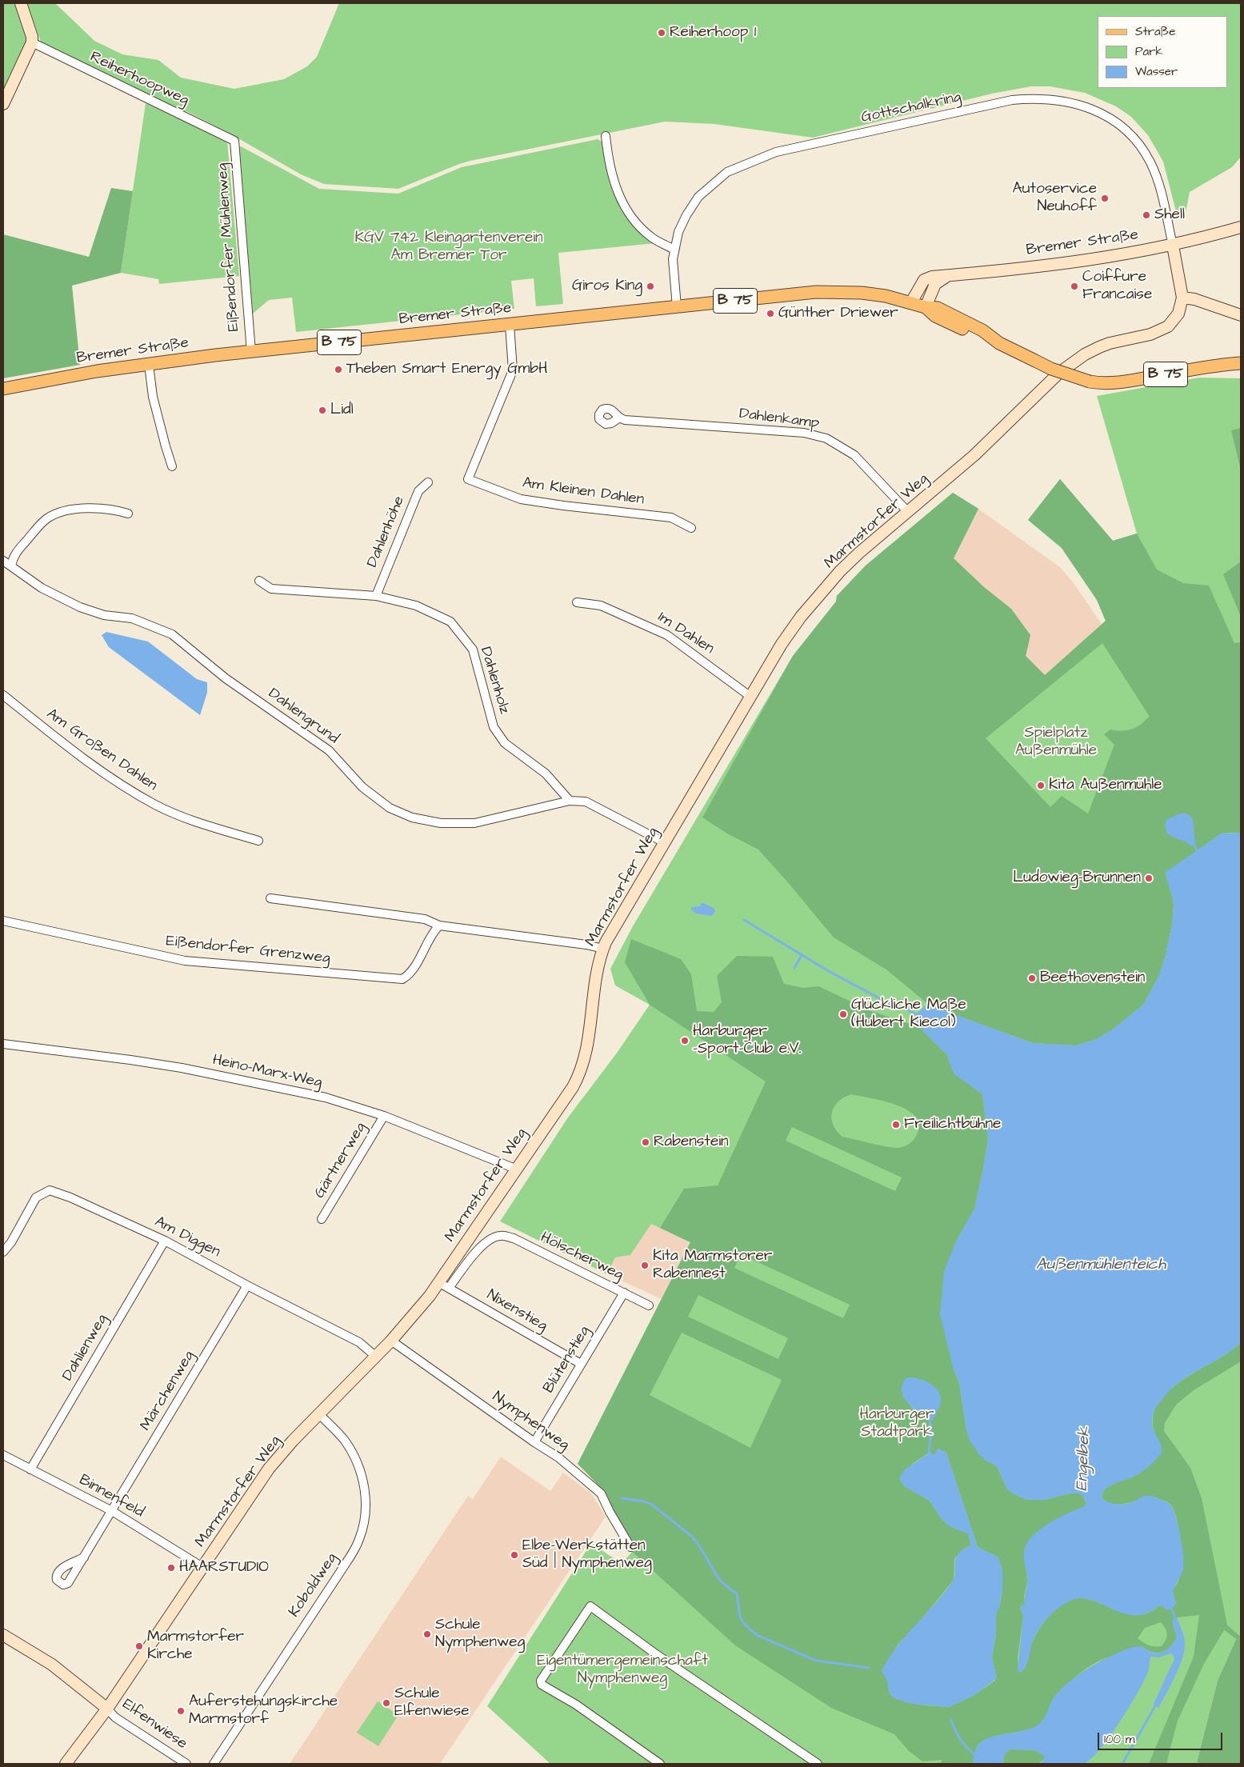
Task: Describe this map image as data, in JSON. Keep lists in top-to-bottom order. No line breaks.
{"streets":{"main road":["Bremer Straße","B 75"],"street":["Reiherhoopweg","Gottschalkring","Eißendorfer Mühlenweg","Dahlenkamp","Am Kleinen Dahlen","Marmstorfer Weg","Dahlenhöhe","Im Dahlen","Dahlenholz","Dahlengrund","Am Großen Dahlen","Eißendorfer Grenzweg","Heino-Marx-Weg","Gärtnerweg","Am Diggen","Hölscherweg","Nixenstieg","Dahlienweg","Blütenstieg","Märchenweg","Nymphenweg","Binnenfeld","Koboldweg","Elfenwiese"]},"crossings":[["Reiherhoopweg","Eißendorfer Mühlenweg"],["Gottschalkring","Bremer Straße"],["Gottschalkring","Marmstorfer Weg"],["Bremer Straße","Eißendorfer Mühlenweg"],["Bremer Straße","B 75"],["Bremer Straße","Am Kleinen Dahlen"],["Bremer Straße","Marmstorfer Weg"],["Dahlenkamp","Marmstorfer Weg"],["Marmstorfer Weg","Im Dahlen"],["Marmstorfer Weg","Dahlengrund"],["Marmstorfer Weg","Heino-Marx-Weg"],["Marmstorfer Weg","Am Diggen"],["Marmstorfer Weg","Hölscherweg"],["Marmstorfer Weg","Nixenstieg"],["Marmstorfer Weg","Nymphenweg"],["Marmstorfer Weg","Binnenfeld"],["Marmstorfer Weg","Koboldweg"],["Marmstorfer Weg","Elfenwiese"],["Dahlenhöhe","Dahlenholz"],["Dahlenholz","Dahlengrund"],["Heino-Marx-Weg","Gärtnerweg"],["Am Diggen","Dahlienweg"],["Am Diggen","Märchenweg"],["Hölscherweg","Blütenstieg"],["Nixenstieg","Blütenstieg"],["Dahlienweg","Binnenfeld"],["Blütenstieg","Nymphenweg"],["Märchenweg","Binnenfeld"]],"water":["Außenmühlenteich","Engelbek"],"parks":["KGV 742 Kleingartenverein Am Bremer Tor","Spielplatz Außenmühle","Harburger Stadtpark","Eigentümergemeinschaft Nymphenweg"],"places":["Reiherhoop 1","Autoservice Neuhoff","Shell","Giros King","Coiffure Francaise","Günther Driewer","Theben Smart Energy GmbH","Lidl","Kita Außenmühle","Ludowieg-Brunnen","Beethovenstein","Glückliche Maße (Hubert Kiecol)","Harburger -Sport-Club e.V.","Freilichtbühne","Rabenstein","Kita Marmstorer Rabennest","Elbe-Werkstätten Süd | Nymphenweg","HAARSTUDIO","Schule Nymphenweg","Marmstorfer Kirche","Schule Elfenwiese","Auferstehungskirche Marmstorf"],"legend":["Straße","Park","Wasser"],"scale_bar":"100 m"}
